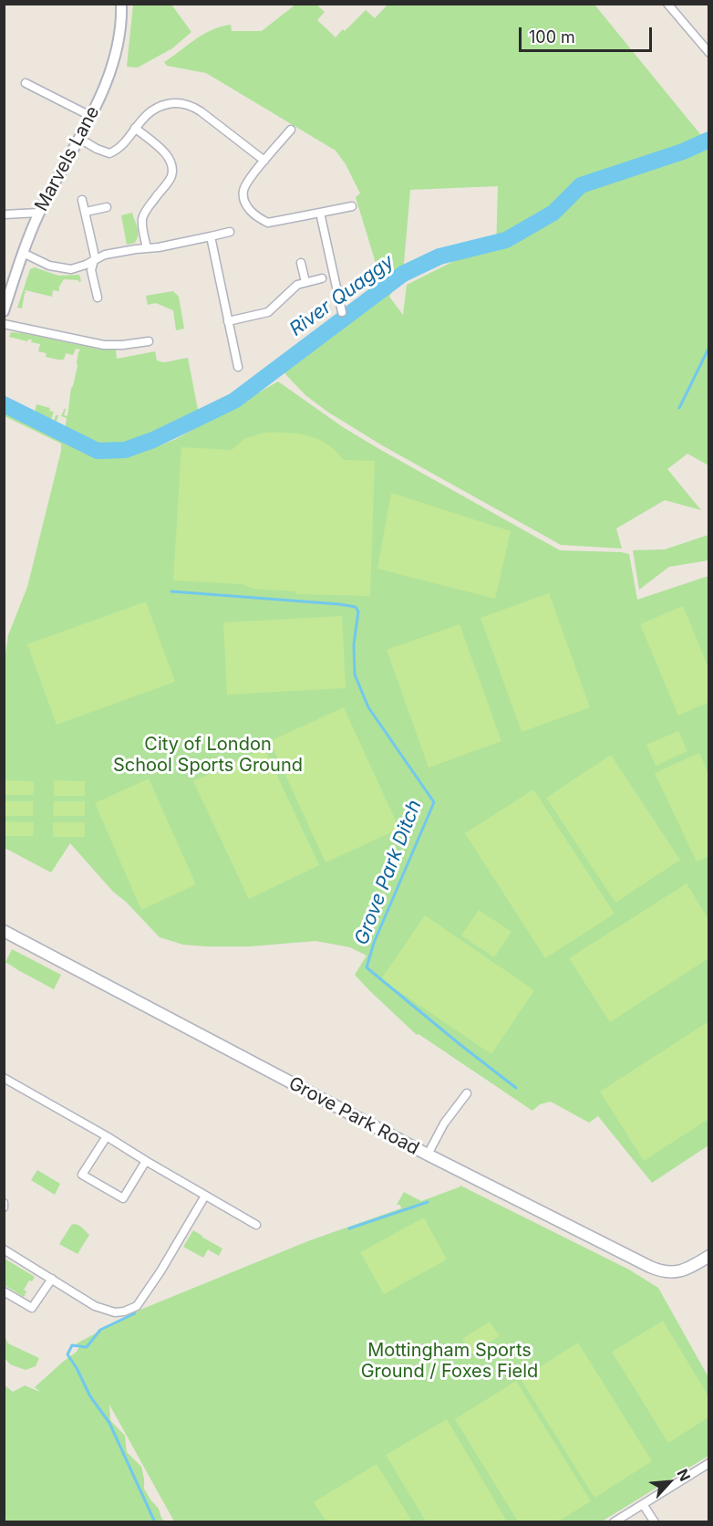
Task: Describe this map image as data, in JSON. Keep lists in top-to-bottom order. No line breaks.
{"streets":{"main road":["Grove Park Road"],"street":["Marvels Lane"]},"water":["River Quaggy","Grove Park Ditch"],"parks":["City of London School Sports Ground","Mottingham Sports Ground / Foxes Field"],"scale_bar":"100 m","north":"top right"}
